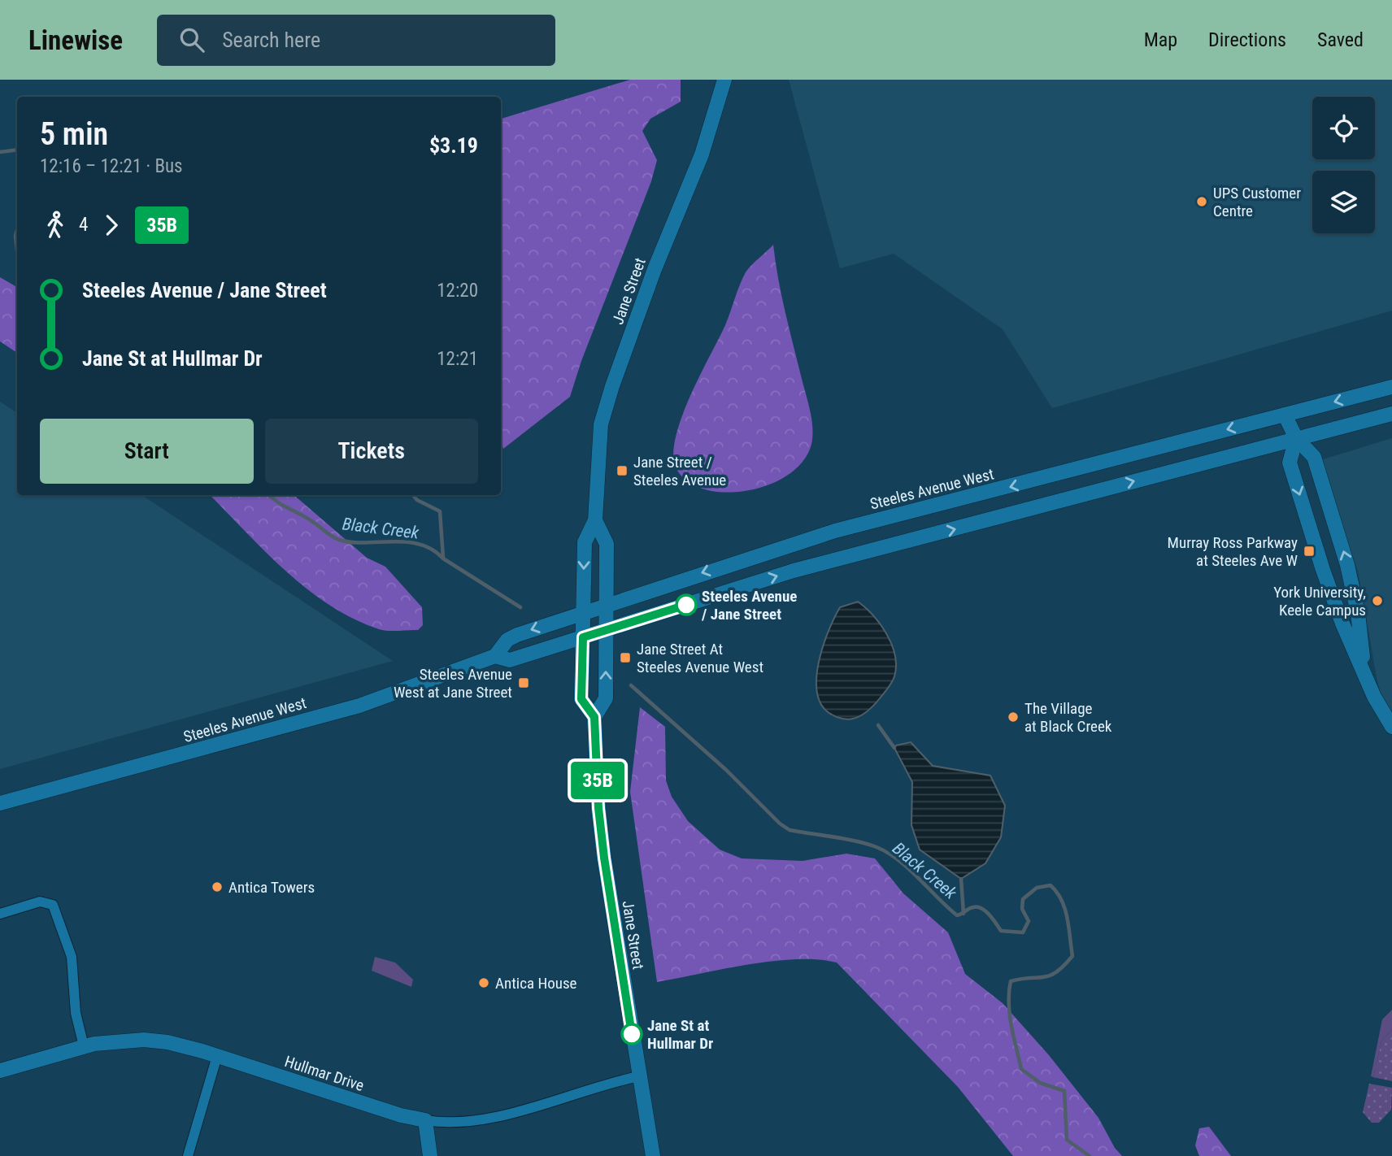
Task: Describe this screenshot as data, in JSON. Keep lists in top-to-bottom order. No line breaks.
{"streets":{"main road":["Jane Street","Steeles Avenue West","Hullmar Drive"]},"crossings":[["Jane Street","Steeles Avenue West"],["Jane Street","Hullmar Drive"]],"water":["Black Creek"],"places":{"other":["UPS Customer Centre","York University, Keele Campus","Steeles Avenue / Jane Street","The Village at Black Creek","Antica Towers","Antica House","Jane St at Hullmar Dr"],"transit":["Jane Street / Steeles Avenue","Murray Ross Parkway at Steeles Ave W","Jane Street At Steeles Avenue West","Steeles Avenue West at Jane Street"]},"lines":["bus line 35B"],"page":{"header":"Linewise","search":"Search here","nav":["Map","Directions","Saved"],"on_map":"35B","heading":["5 min","12:16 – 12:21 · Bus","$3.19"],"legs":["4","35B"],"list":[{"name":"Steeles Avenue / Jane Street","value":"12:20"},{"name":"Jane St at Hullmar Dr","value":"12:21"}],"buttons":["Start","Tickets"]}}
